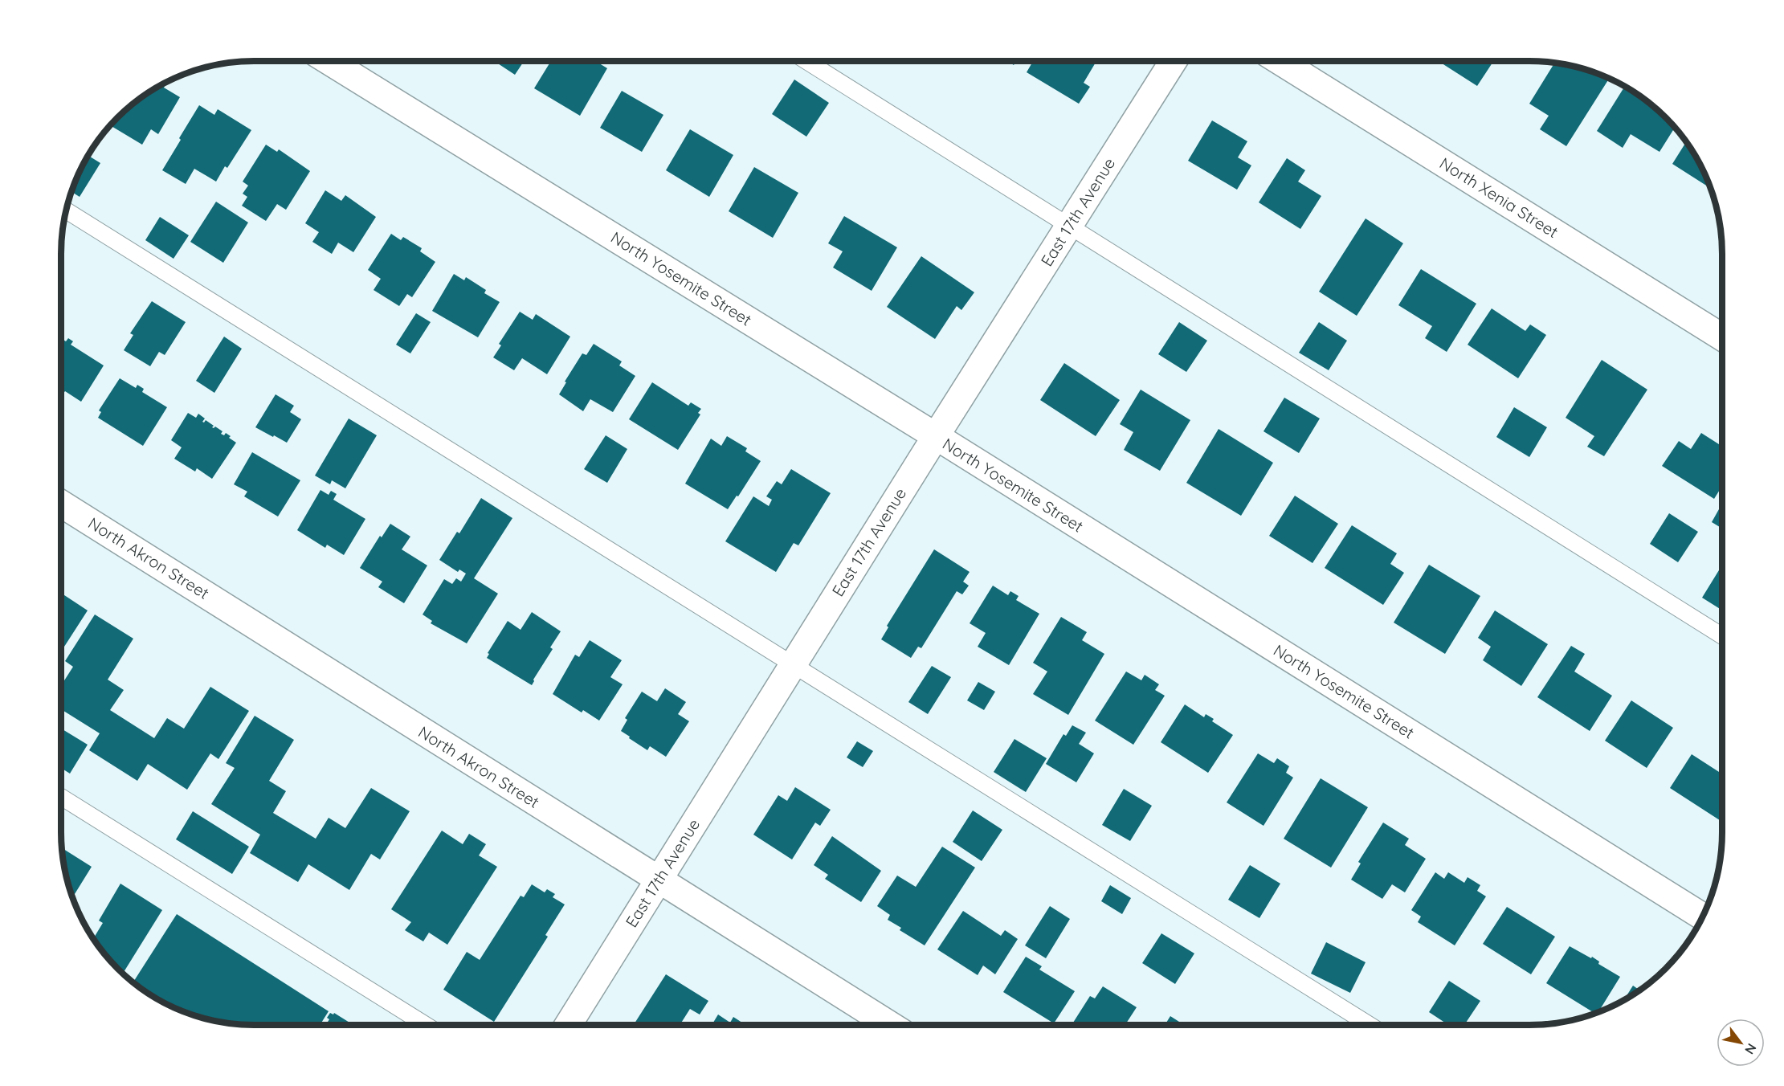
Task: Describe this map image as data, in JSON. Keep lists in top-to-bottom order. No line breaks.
{"streets":{"street":["North Xenia Street","East 17th Avenue","North Yosemite Street","North Akron Street"]},"crossings":[["East 17th Avenue","North Yosemite Street"],["East 17th Avenue","North Akron Street"]],"north":"bottom right"}
